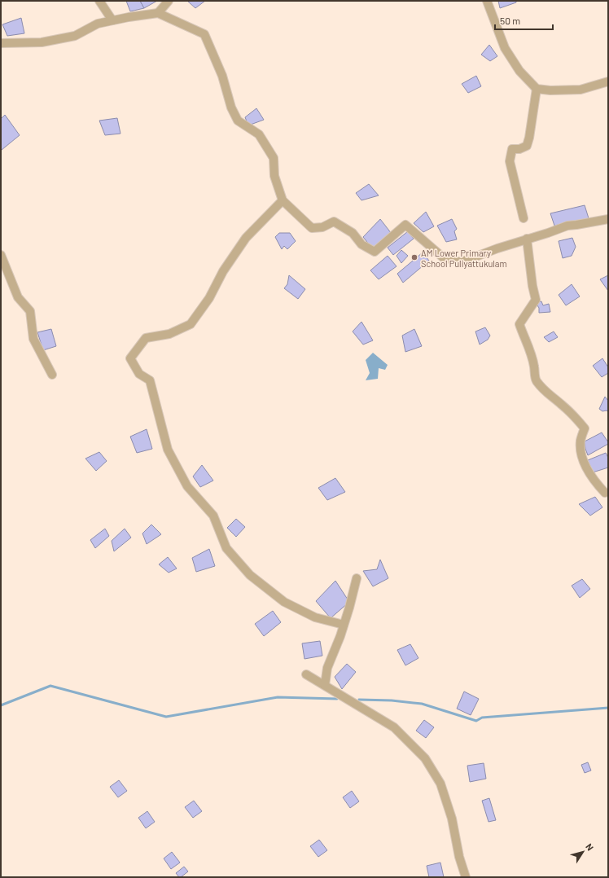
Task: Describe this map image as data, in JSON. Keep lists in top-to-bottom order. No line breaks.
{"places":["AM Lower Primary School Puliyattukulam"],"scale_bar":"50 m","north":"top right"}
